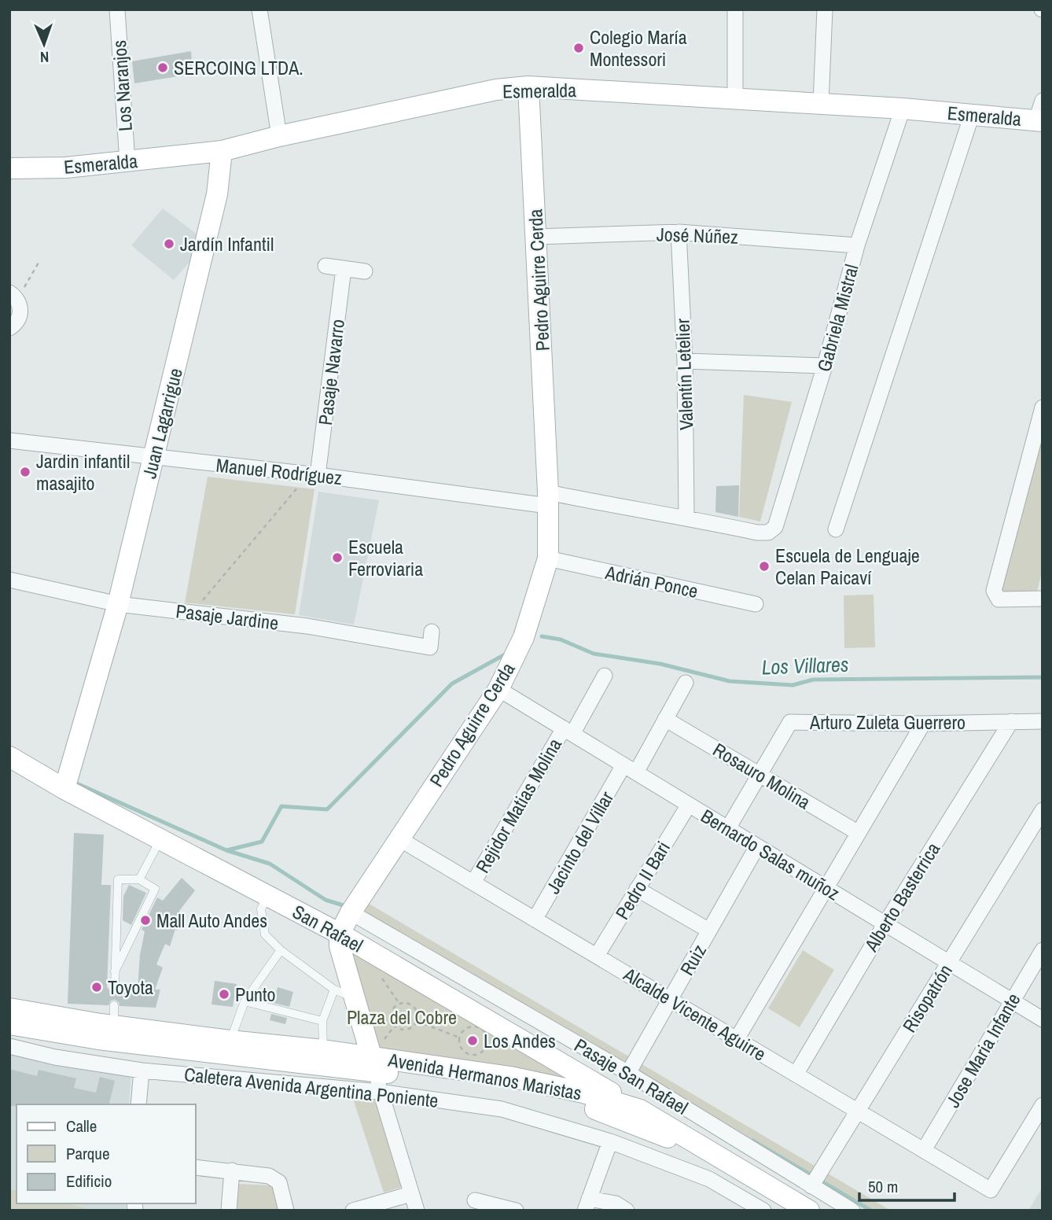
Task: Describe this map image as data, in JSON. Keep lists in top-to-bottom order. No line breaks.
{"streets":{"main road":["Esmeralda","Pedro Aguirre Cerda","Juan Lagarrigue","San Rafael","Avenida Hermanos Maristas"],"street":["Los Naranjos","José Núñez","Gabriela Mistral","Pasaje Navarro","Valentín Letelier","Manuel Rodríguez","Adrián Ponce","Pasaje Jardine","Arturo Zuleta Guerrero","Rosauro Molina","Rejidor Matias Molina","Jacinto del Villar","Bernardo Salas muñoz","Pedro II Bari","Alberto Basterrica","Ruiz","Risopatrón","Alcalde Vicente Aguirre","Jose Maria Infante","Pasaje San Rafael","Caletera Avenida Argentina Poniente"]},"crossings":[["Los Naranjos","Esmeralda"],["Esmeralda","Pedro Aguirre Cerda"],["Esmeralda","Gabriela Mistral"],["Esmeralda","Juan Lagarrigue"],["José Núñez","Pedro Aguirre Cerda"],["José Núñez","Gabriela Mistral"],["José Núñez","Valentín Letelier"],["Pedro Aguirre Cerda","Manuel Rodríguez"],["Pedro Aguirre Cerda","Adrián Ponce"],["Pedro Aguirre Cerda","Bernardo Salas muñoz"],["Pedro Aguirre Cerda","San Rafael"],["Pedro Aguirre Cerda","Alcalde Vicente Aguirre"],["Pedro Aguirre Cerda","Pasaje San Rafael"],["Gabriela Mistral","Manuel Rodríguez"],["Pasaje Navarro","Manuel Rodríguez"],["Valentín Letelier","Manuel Rodríguez"],["Juan Lagarrigue","Manuel Rodríguez"],["Juan Lagarrigue","Pasaje Jardine"],["Juan Lagarrigue","San Rafael"],["Arturo Zuleta Guerrero","Rosauro Molina"],["Arturo Zuleta Guerrero","Bernardo Salas muñoz"],["Arturo Zuleta Guerrero","Alberto Basterrica"],["Rosauro Molina","Jacinto del Villar"],["Rejidor Matias Molina","Bernardo Salas muñoz"],["Rejidor Matias Molina","Alcalde Vicente Aguirre"],["Jacinto del Villar","Bernardo Salas muñoz"],["Jacinto del Villar","Alcalde Vicente Aguirre"],["Bernardo Salas muñoz","Pedro II Bari"],["Bernardo Salas muñoz","Alberto Basterrica"],["Bernardo Salas muñoz","Ruiz"],["Bernardo Salas muñoz","Risopatrón"],["Bernardo Salas muñoz","Jose Maria Infante"],["Pedro II Bari","Alcalde Vicente Aguirre"],["Alberto Basterrica","Alcalde Vicente Aguirre"],["San Rafael","Avenida Hermanos Maristas"],["Ruiz","Alcalde Vicente Aguirre"],["Ruiz","Pasaje San Rafael"],["Risopatrón","Alcalde Vicente Aguirre"],["Risopatrón","Pasaje San Rafael"],["Alcalde Vicente Aguirre","Jose Maria Infante"],["Avenida Hermanos Maristas","Caletera Avenida Argentina Poniente"]],"water":["Los Villares"],"parks":["Plaza del Cobre"],"places":["Colegio María Montessori","SERCOING LTDA.","Jardín Infantil","Jardin infantil masajito","Escuela Ferroviaria","Escuela de Lenguaje Celan Paicaví","Mall Auto Andes","Toyota","Punto","Los Andes"],"legend":["Calle","Parque","Edificio"],"scale_bar":"50 m","north":"bottom"}
